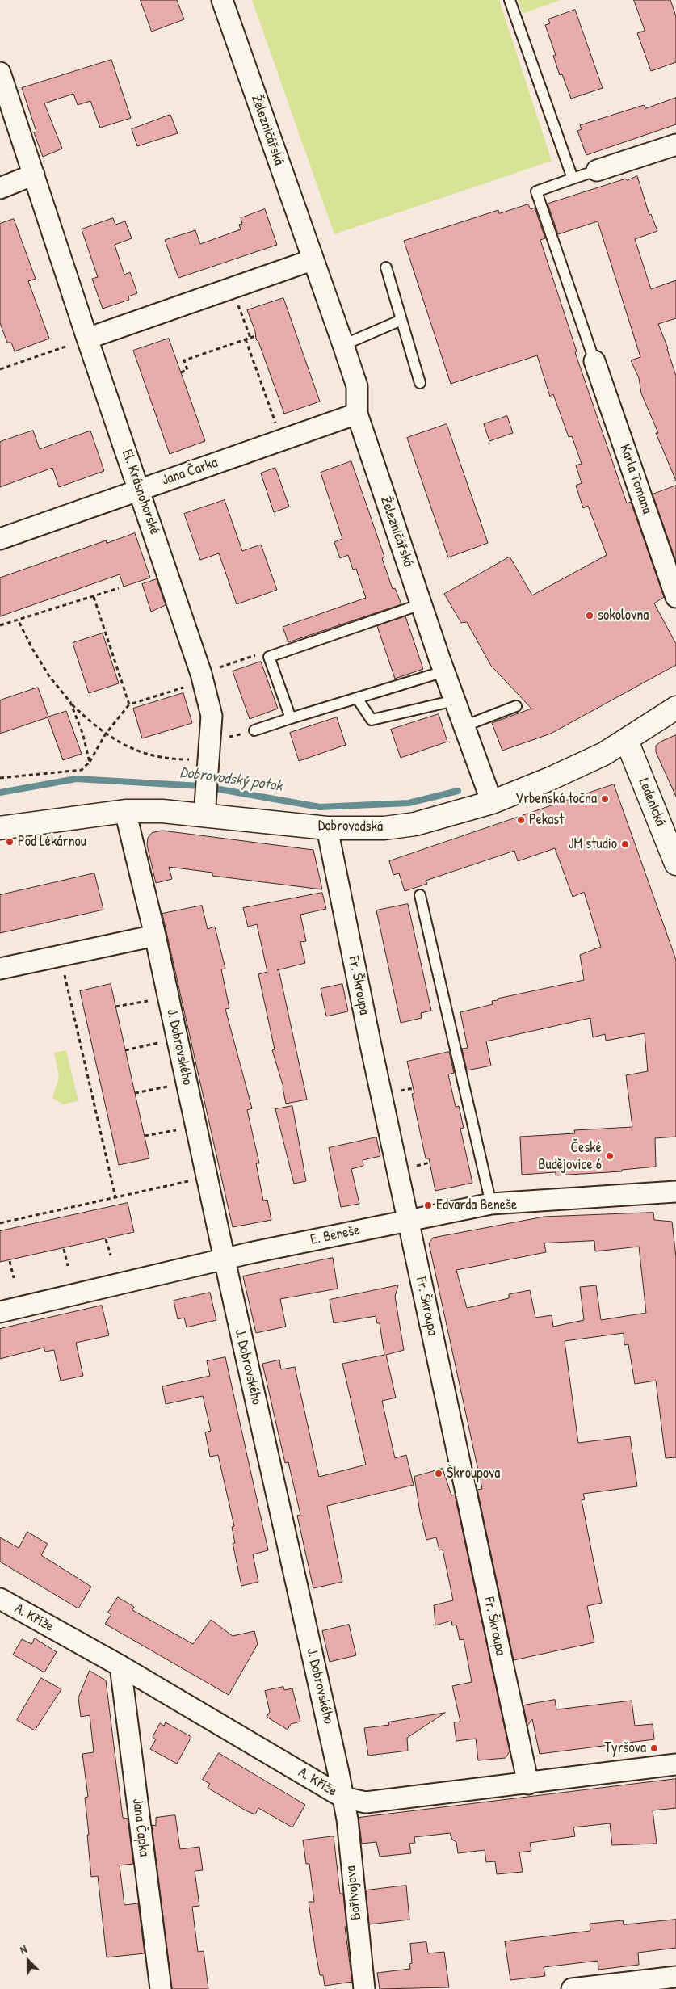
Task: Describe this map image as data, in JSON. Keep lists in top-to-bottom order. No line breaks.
{"streets":{"main road":["Ledenická","Dobrovodská"],"street":["Železničářská","Jana Čarka","Karla Tomana","El. Krásnohorské","Fr. Škroupa","J. Dobrovského","E. Beneše","A. Kříže","Jana Čapka","Bořivojova"]},"crossings":[["Železničářská","Jana Čarka"],["Železničářská","Dobrovodská"],["Jana Čarka","El. Krásnohorské"],["El. Krásnohorské","Dobrovodská"],["Ledenická","Dobrovodská"],["Dobrovodská","Fr. Škroupa"],["Dobrovodská","J. Dobrovského"],["Fr. Škroupa","E. Beneše"],["Fr. Škroupa","A. Kříže"],["J. Dobrovského","E. Beneše"],["J. Dobrovského","A. Kříže"],["J. Dobrovského","Bořivojova"],["A. Kříže","Jana Čapka"],["A. Kříže","Bořivojova"]],"water":["Dobrovodský potok"],"places":["sokolovna","Vrbenská točna","Pekast","Pod Lékárnou","JM studio","České Budějovice 6","Edvarda Beneše","Škroupova","Tyršova"],"north":"top left"}
